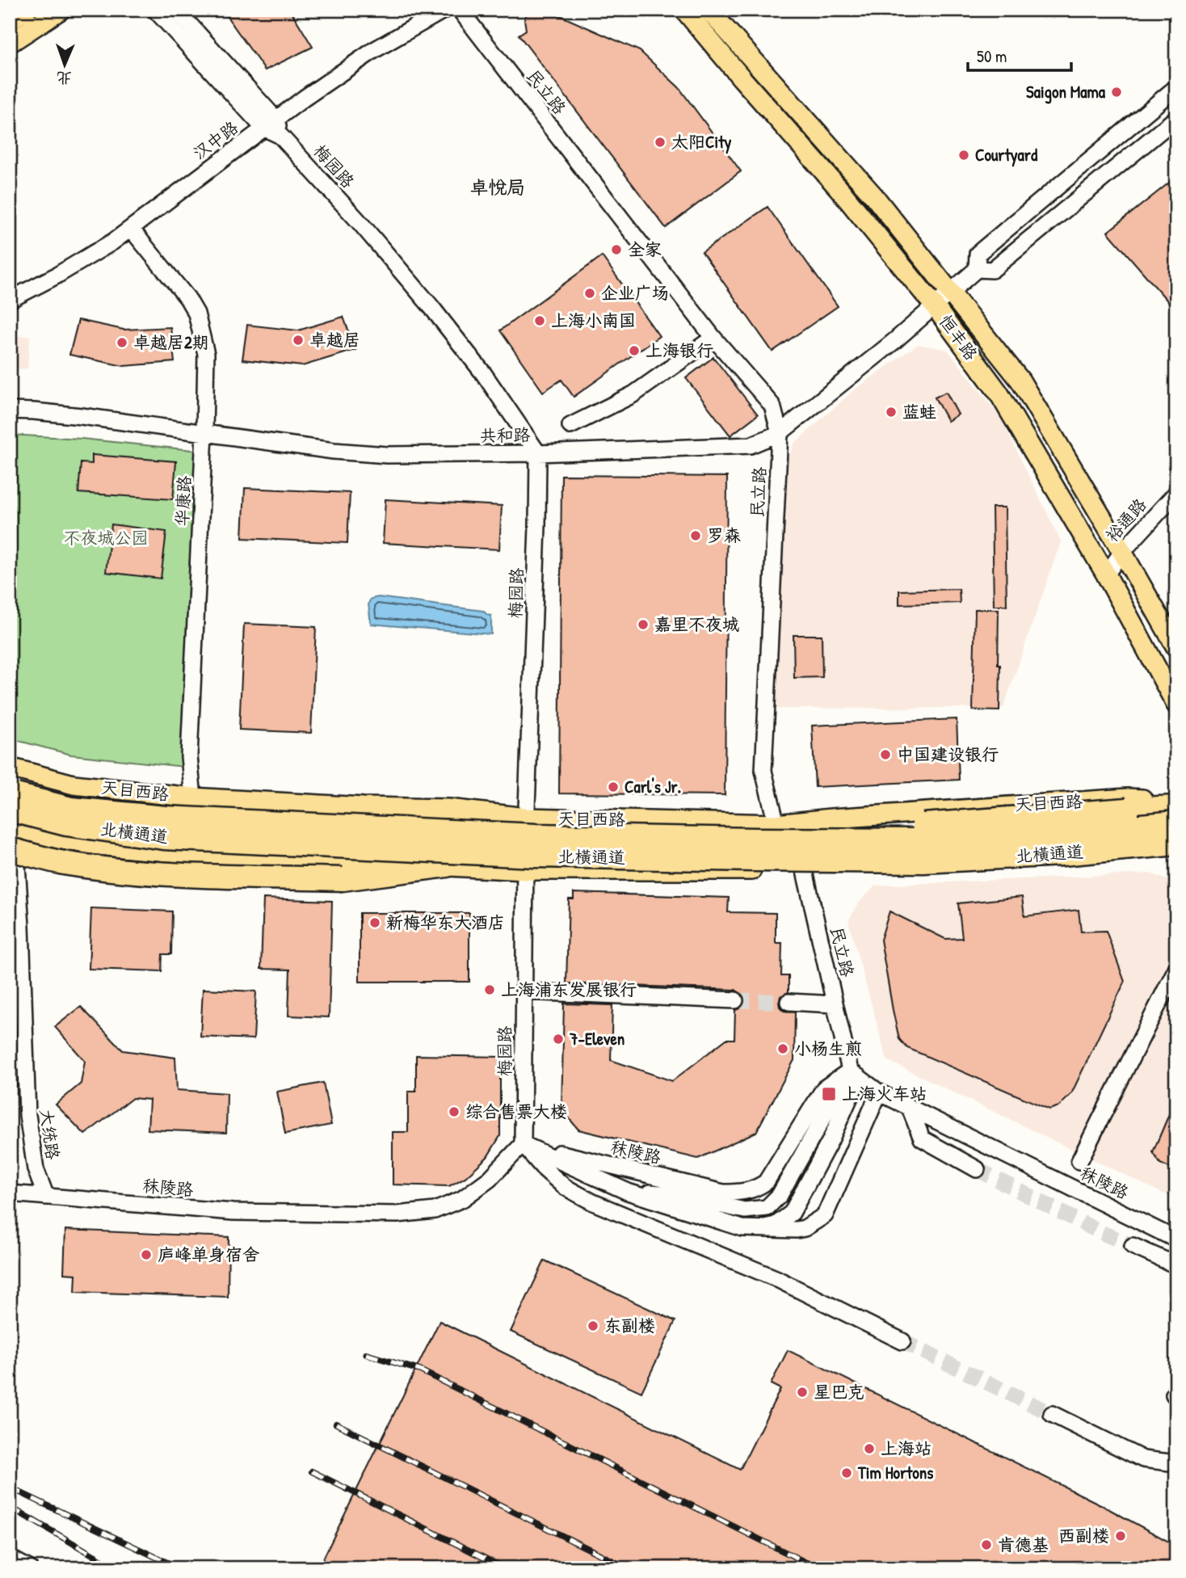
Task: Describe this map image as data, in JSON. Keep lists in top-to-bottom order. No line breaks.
{"streets":{"highway":["北横通道"],"main road":["恒丰路","天目西路"],"street":["民立路","汉中路","梅园路","共和路","华康路","裕通路","大统路","秣陵路"]},"crossings":[["民立路","共和路"],["民立路","天目西路"],["民立路","秣陵路"],["汉中路","梅园路"],["汉中路","华康路"],["梅园路","共和路"],["梅园路","天目西路"],["梅园路","秣陵路"],["恒丰路","共和路"],["恒丰路","裕通路"],["共和路","华康路"],["华康路","天目西路"],["天目西路","大统路"],["北横通道","大统路"],["大统路","秣陵路"]],"districts":["卓悦局"],"parks":["不夜城公园"],"places":{"other":["Saigon Mama","太阳City","Courtyard","全家","企业广场","上海小南国","卓越居","卓越居2期","上海银行","蓝蛙","罗森","嘉里不夜城","中国建设银行","Carl's Jr.","新梅华东大酒店","上海浦东发展银行","7-Eleven","小杨生煎","综合售票大楼","庐峰单身宿舍","东副楼","星巴克","上海站","Tim Hortons","西副楼","肯德基"],"transit":["上海火车站"]},"scale_bar":"50 m","north":"bottom"}
